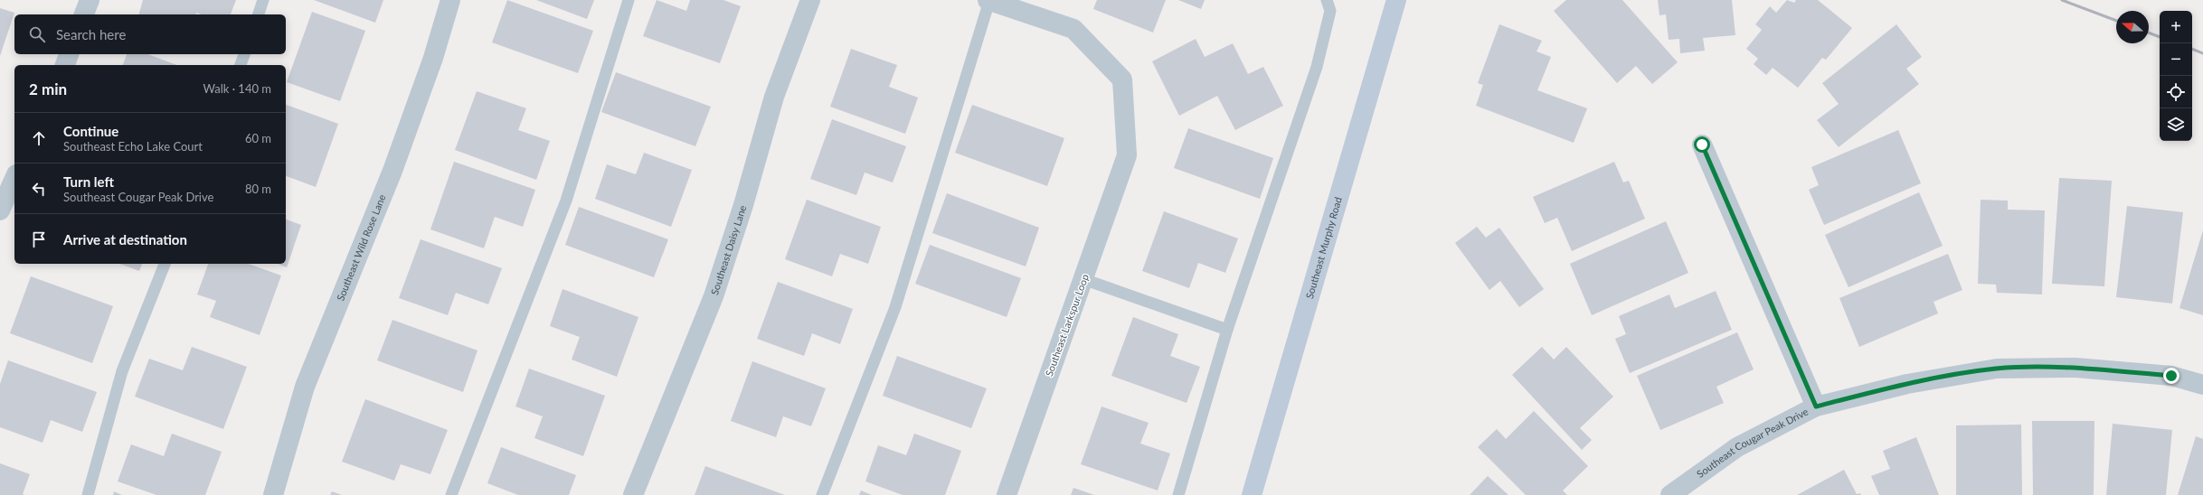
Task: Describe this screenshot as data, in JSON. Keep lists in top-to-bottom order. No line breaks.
{"streets":{"main road":["Southeast Murphy Road"],"street":["Southeast Wild Rose Lane","Southeast Daisy Lane","Southeast Larkspur Loop","Southeast Cougar Peak Drive"]},"north":"left","page":{"map_buttons":["+","−"],"search":"Search here","heading":["2 min","Walk · 140 m"],"list":[["Continue","Southeast Echo Lake Court","60 m"],["Turn left","Southeast Cougar Peak Drive","80 m"],"Arrive at destination"]}}
